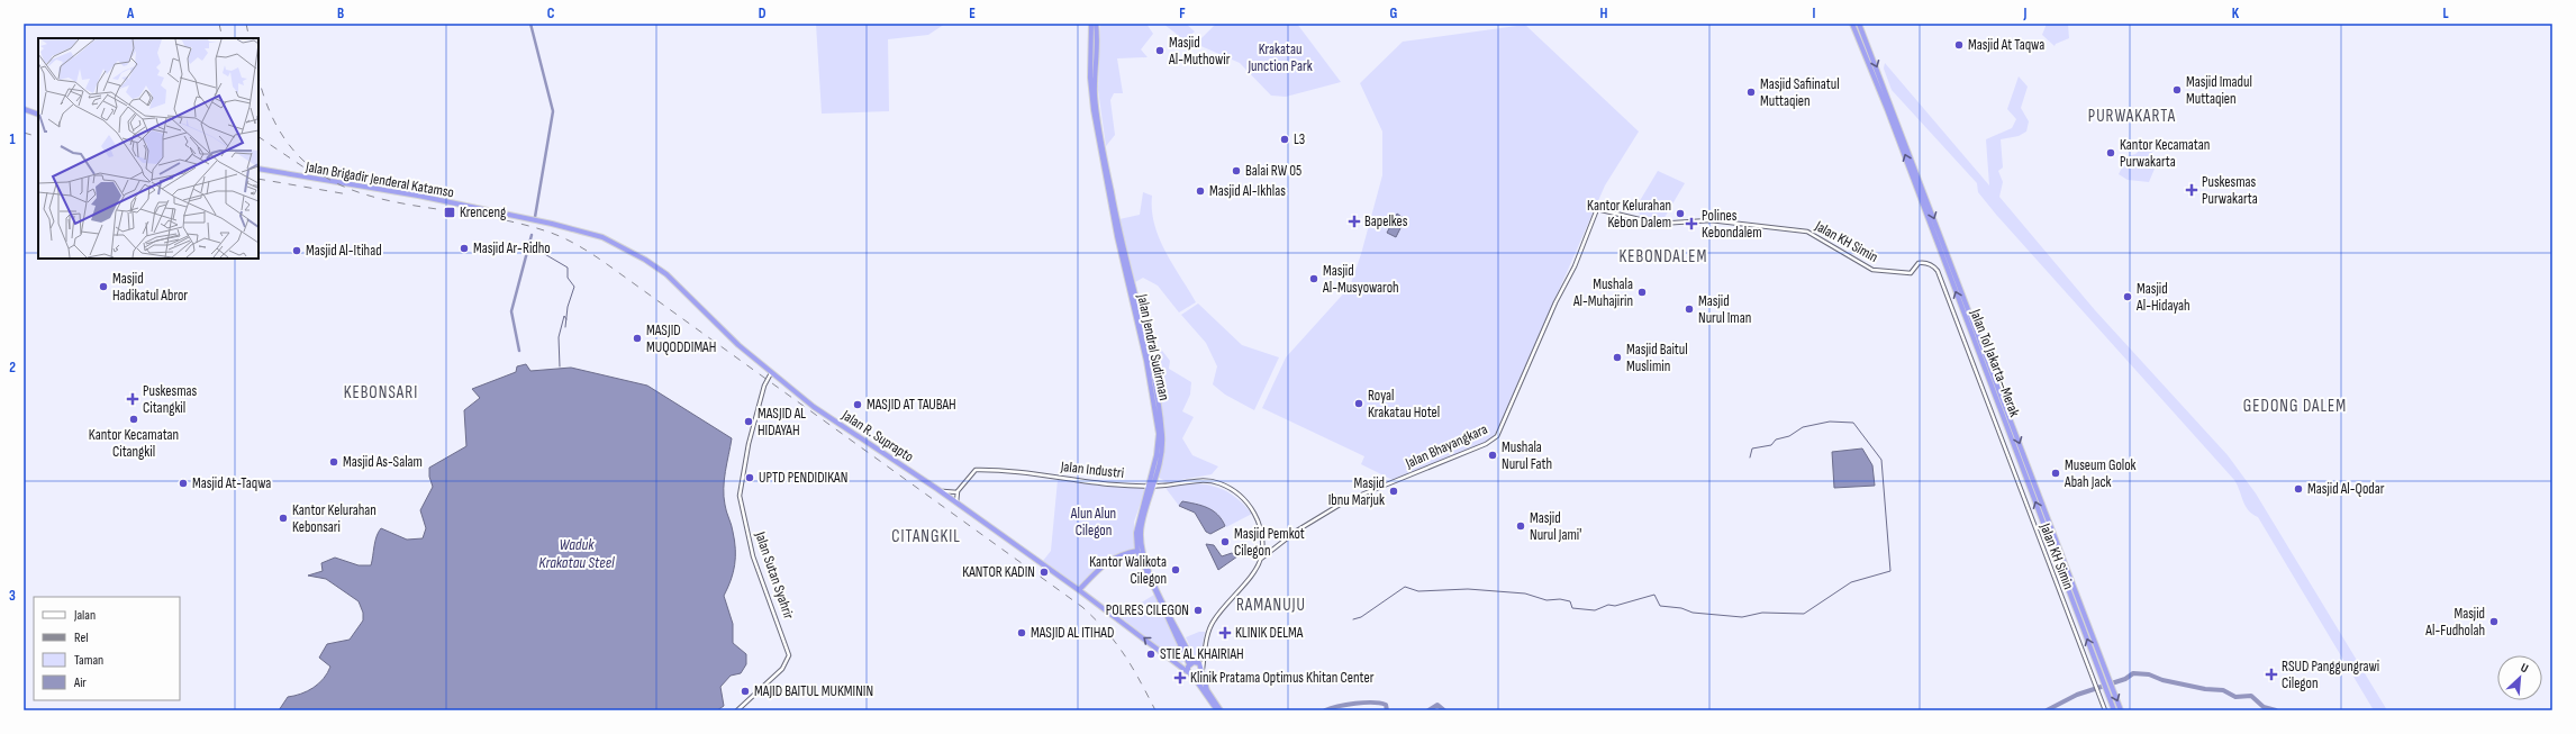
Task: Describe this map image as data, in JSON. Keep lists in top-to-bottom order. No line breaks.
{"streets":{"highway":["Jalan Brigadir Jenderal Katamso","Jalan Jendral Sudirman","Jalan Tol Jakarta–Merak","Jalan R. Suprapto"],"street":["Jalan KH Simin","Jalan Bhayangkara","Jalan Industri","Jalan Sutan Syahrir"]},"crossings":[["Jalan Brigadir Jenderal Katamso","Jalan R. Suprapto"],["Jalan KH Simin","Jalan Bhayangkara"],["Jalan Jendral Sudirman","Jalan Industri"],["Jalan R. Suprapto","Jalan Sutan Syahrir"],["Jalan Bhayangkara","Jalan Industri"]],"districts":["PURWAKARTA","KEBONDALEM","KEBONSARI","GEDONG DALEM","CITANGKIL","RAMANUJU"],"water":["Waduk Krakatau Steel"],"parks":["Krakatau Junction Park","Alun Alun Cilegon"],"places":{"other":["Masjid At Taqwa","Masjid Al-Muthowir","Masjid Imadul Muttaqien","Masjid Safiinatul Muttaqien","L3","Kantor Kecamatan Purwakarta","Balai RW 05","Masjid Al-Ikhlas","Kantor Kelurahan Kebon Dalem","Masjid Ar-Ridho","Masjid Al-Itihad","Masjid Al-Musyowaroh","Masjid Hadikatul Abror","Mushala Al-Muhajirin","Masjid Al-Hidayah","Masjid Nurul Iman","MASJID MUQODDIMAH","Masjid Baitul Muslimin","Royal Krakatau Hotel","MASJID AT TAUBAH","Kantor Kecamatan Citangkil","MASJID AL HIDAYAH","Mushala Nurul Fath","Masjid As-Salam","Museum Golok Abah Jack","UPTD PENDIDIKAN","Masjid At-Taqwa","Masjid Al-Qodar","Masjid Ibnu Marjuk","Kantor Kelurahan Kebonsari","Masjid Nurul Jami'","Masjid Pemkot Cilegon","Kantor Walikota Cilegon","KANTOR KADIN","POLRES CILEGON","Masjid Al-Fudholah","MASJID AL ITIHAD","STIE AL KHAIRIAH","MAJID BAITUL MUKMININ"],"health":["Puskesmas Purwakarta","Bapelkes","Polines Kebondalem","Puskesmas Citangkil","KLINIK DELMA","RSUD Panggungrawi Cilegon","Klinik Pratama Optimus Khitan Center"],"transit":["Krenceng"]},"legend":["Jalan","Rel","Taman","Air"],"north":"top right","grid":{"columns":["A","B","C","D","E","F","G","H","I","J","K","L"],"rows":["1","2","3"]}}
